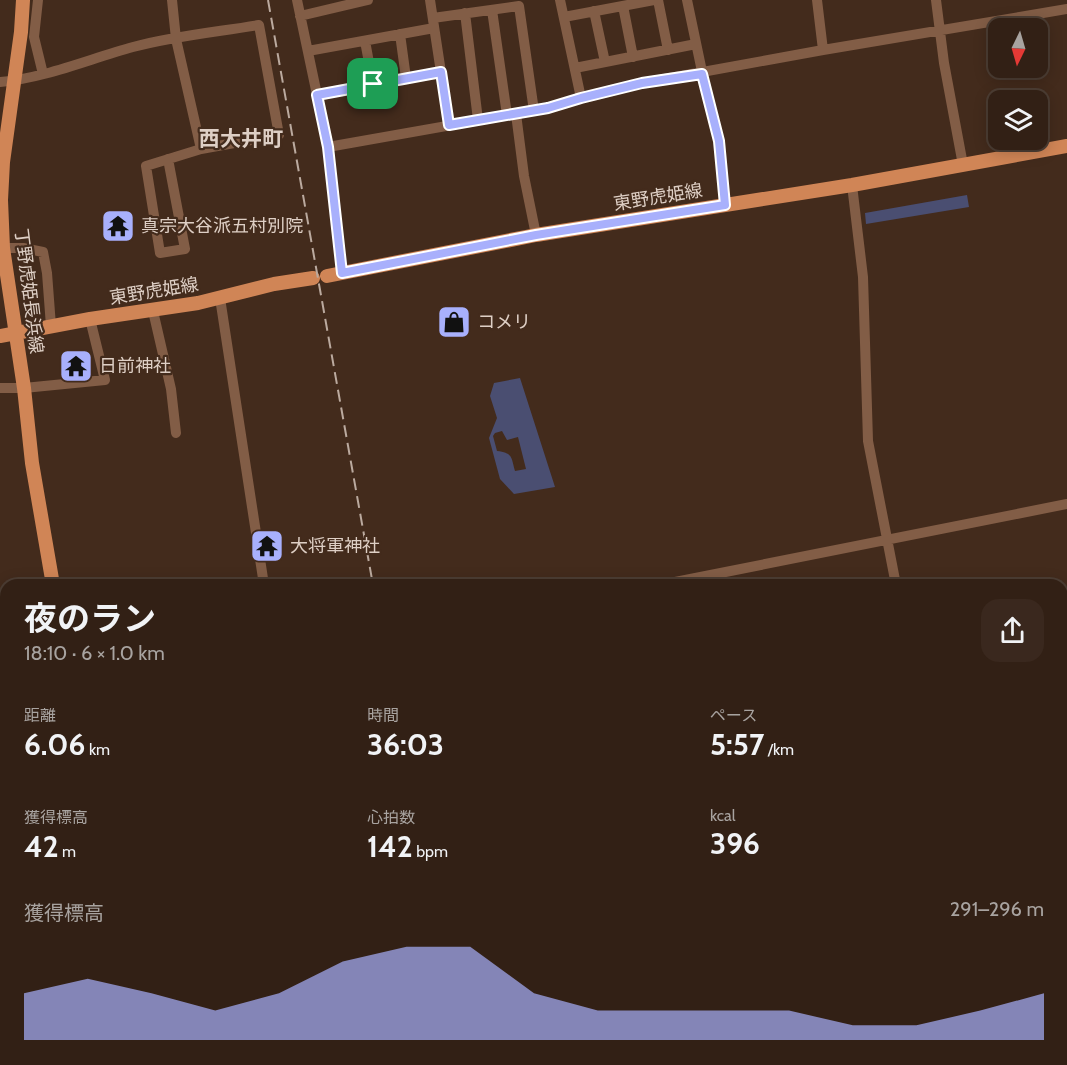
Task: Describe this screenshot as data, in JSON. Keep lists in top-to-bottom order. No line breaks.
{"streets":{"main road":["東野虎姫線","丁野虎姫長浜線"]},"crossings":[["東野虎姫線","丁野虎姫長浜線"]],"districts":["西大井町"],"places":{"temple":["真宗大谷派五村別院","日前神社","大将軍神社"],"shop":["コメリ"]},"north":"bottom","page":{"heading":["夜のラン","18:10 · 6 × 1.0 km"],"stats":[["距離","6.06 km"],["時間","36:03"],["ペース","5:57 /km"],["獲得標高","42 m"],["心拍数","142 bpm"],["kcal","396"]],"chart":["獲得標高","291–296 m"]}}
